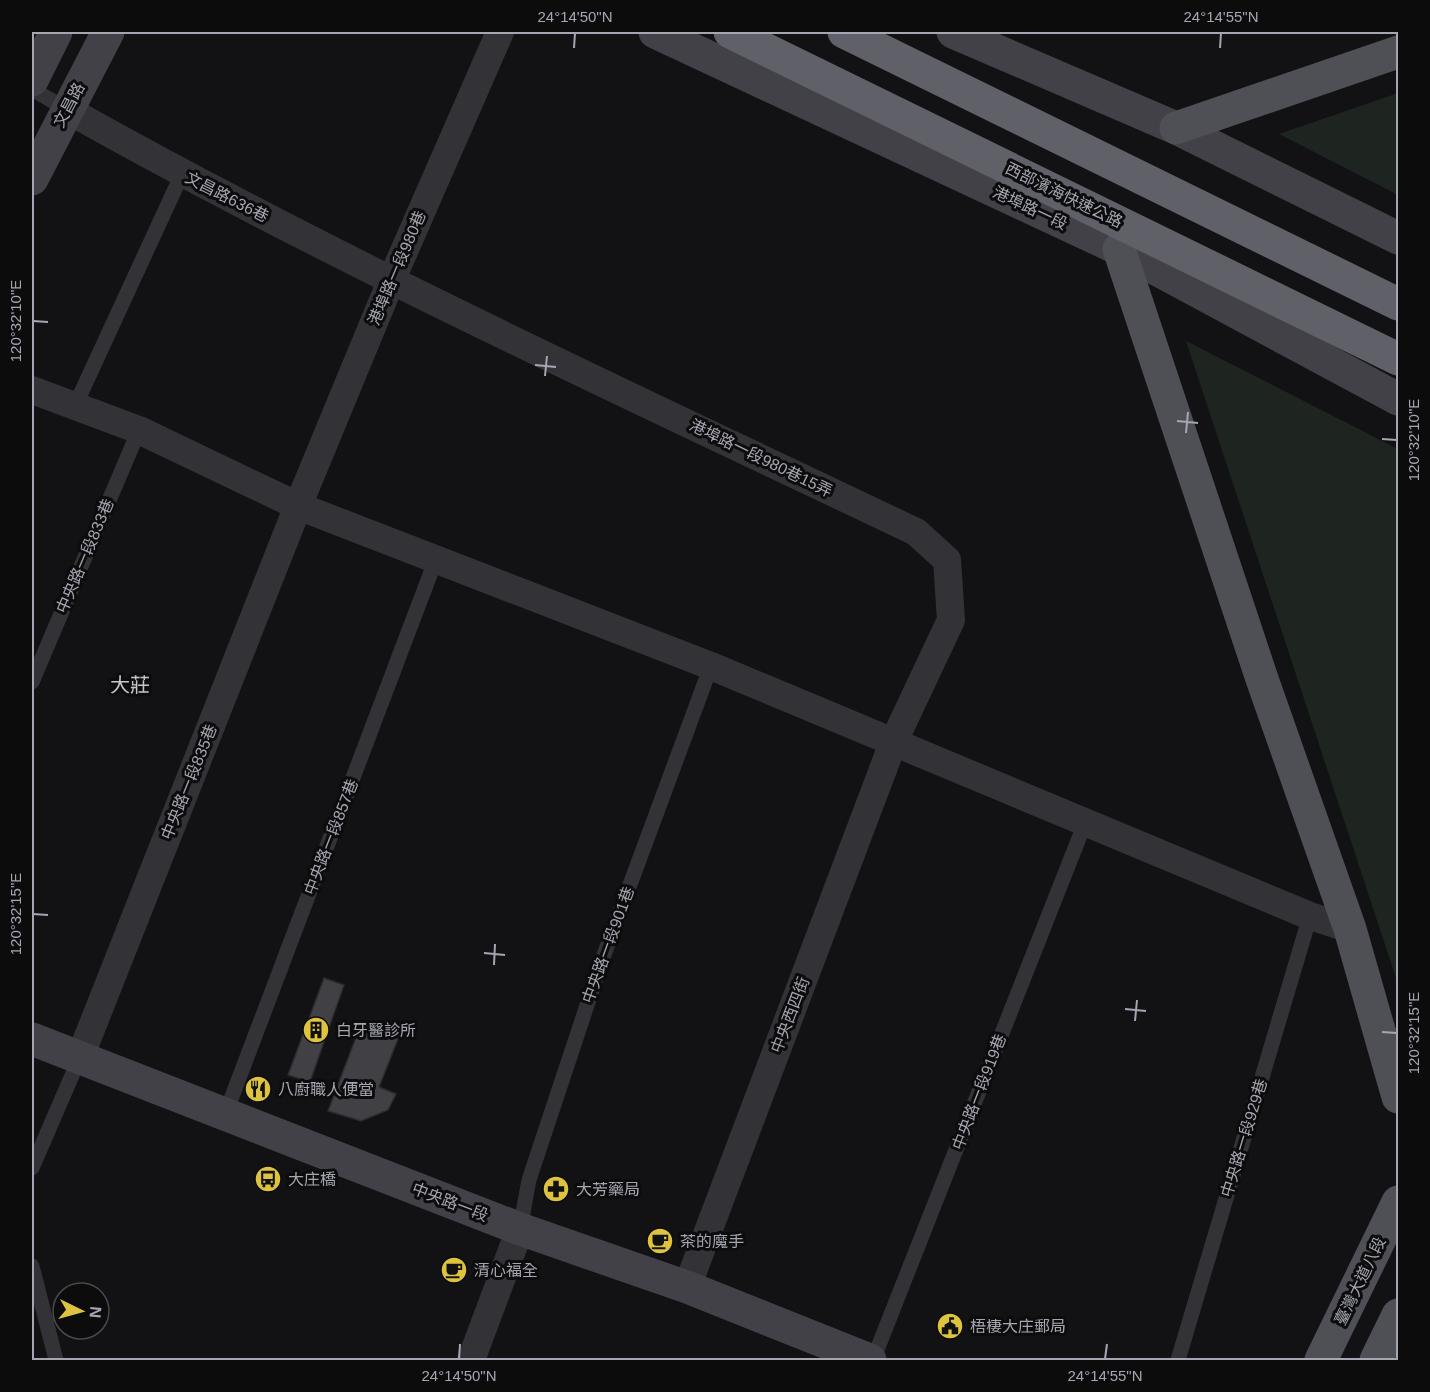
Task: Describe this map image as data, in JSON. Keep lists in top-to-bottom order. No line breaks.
{"streets":{"highway":["西部濱海快速公路"],"main road":["臺灣大道八段"],"street":["文昌路","文昌路636巷","港埠路一段","港埠路一段980巷","港埠路一段980巷15弄","中央路一段835巷","中央西四街","中央路一段"],"lane":["中央路一段833巷","中央路一段857巷","中央路一段901巷","中央路一段919巷","中央路一段929巷"]},"crossings":[["文昌路","文昌路636巷"],["文昌路636巷","港埠路一段980巷"],["文昌路636巷","港埠路一段980巷15弄"],["港埠路一段980巷","港埠路一段980巷15弄"],["港埠路一段980巷","中央路一段835巷"],["港埠路一段980巷15弄","中央西四街"],["中央路一段835巷","中央路一段"],["中央路一段857巷","中央路一段"],["中央路一段901巷","中央路一段"],["中央西四街","中央路一段"],["中央路一段919巷","中央路一段"]],"districts":["大莊"],"places":{"building":["白牙醫診所"],"restaurant":["八廚職人便當"],"bus stop":["大庄橋"],"pharmacy":["大芳藥局"],"cafe":["茶的魔手","清心福全"],"public building":["梧棲大庄郵局"]},"north":"right","coordinates":["24°14'50\"N","24°14'55\"N","120°32'10\"E","120°32'15\"E"]}
